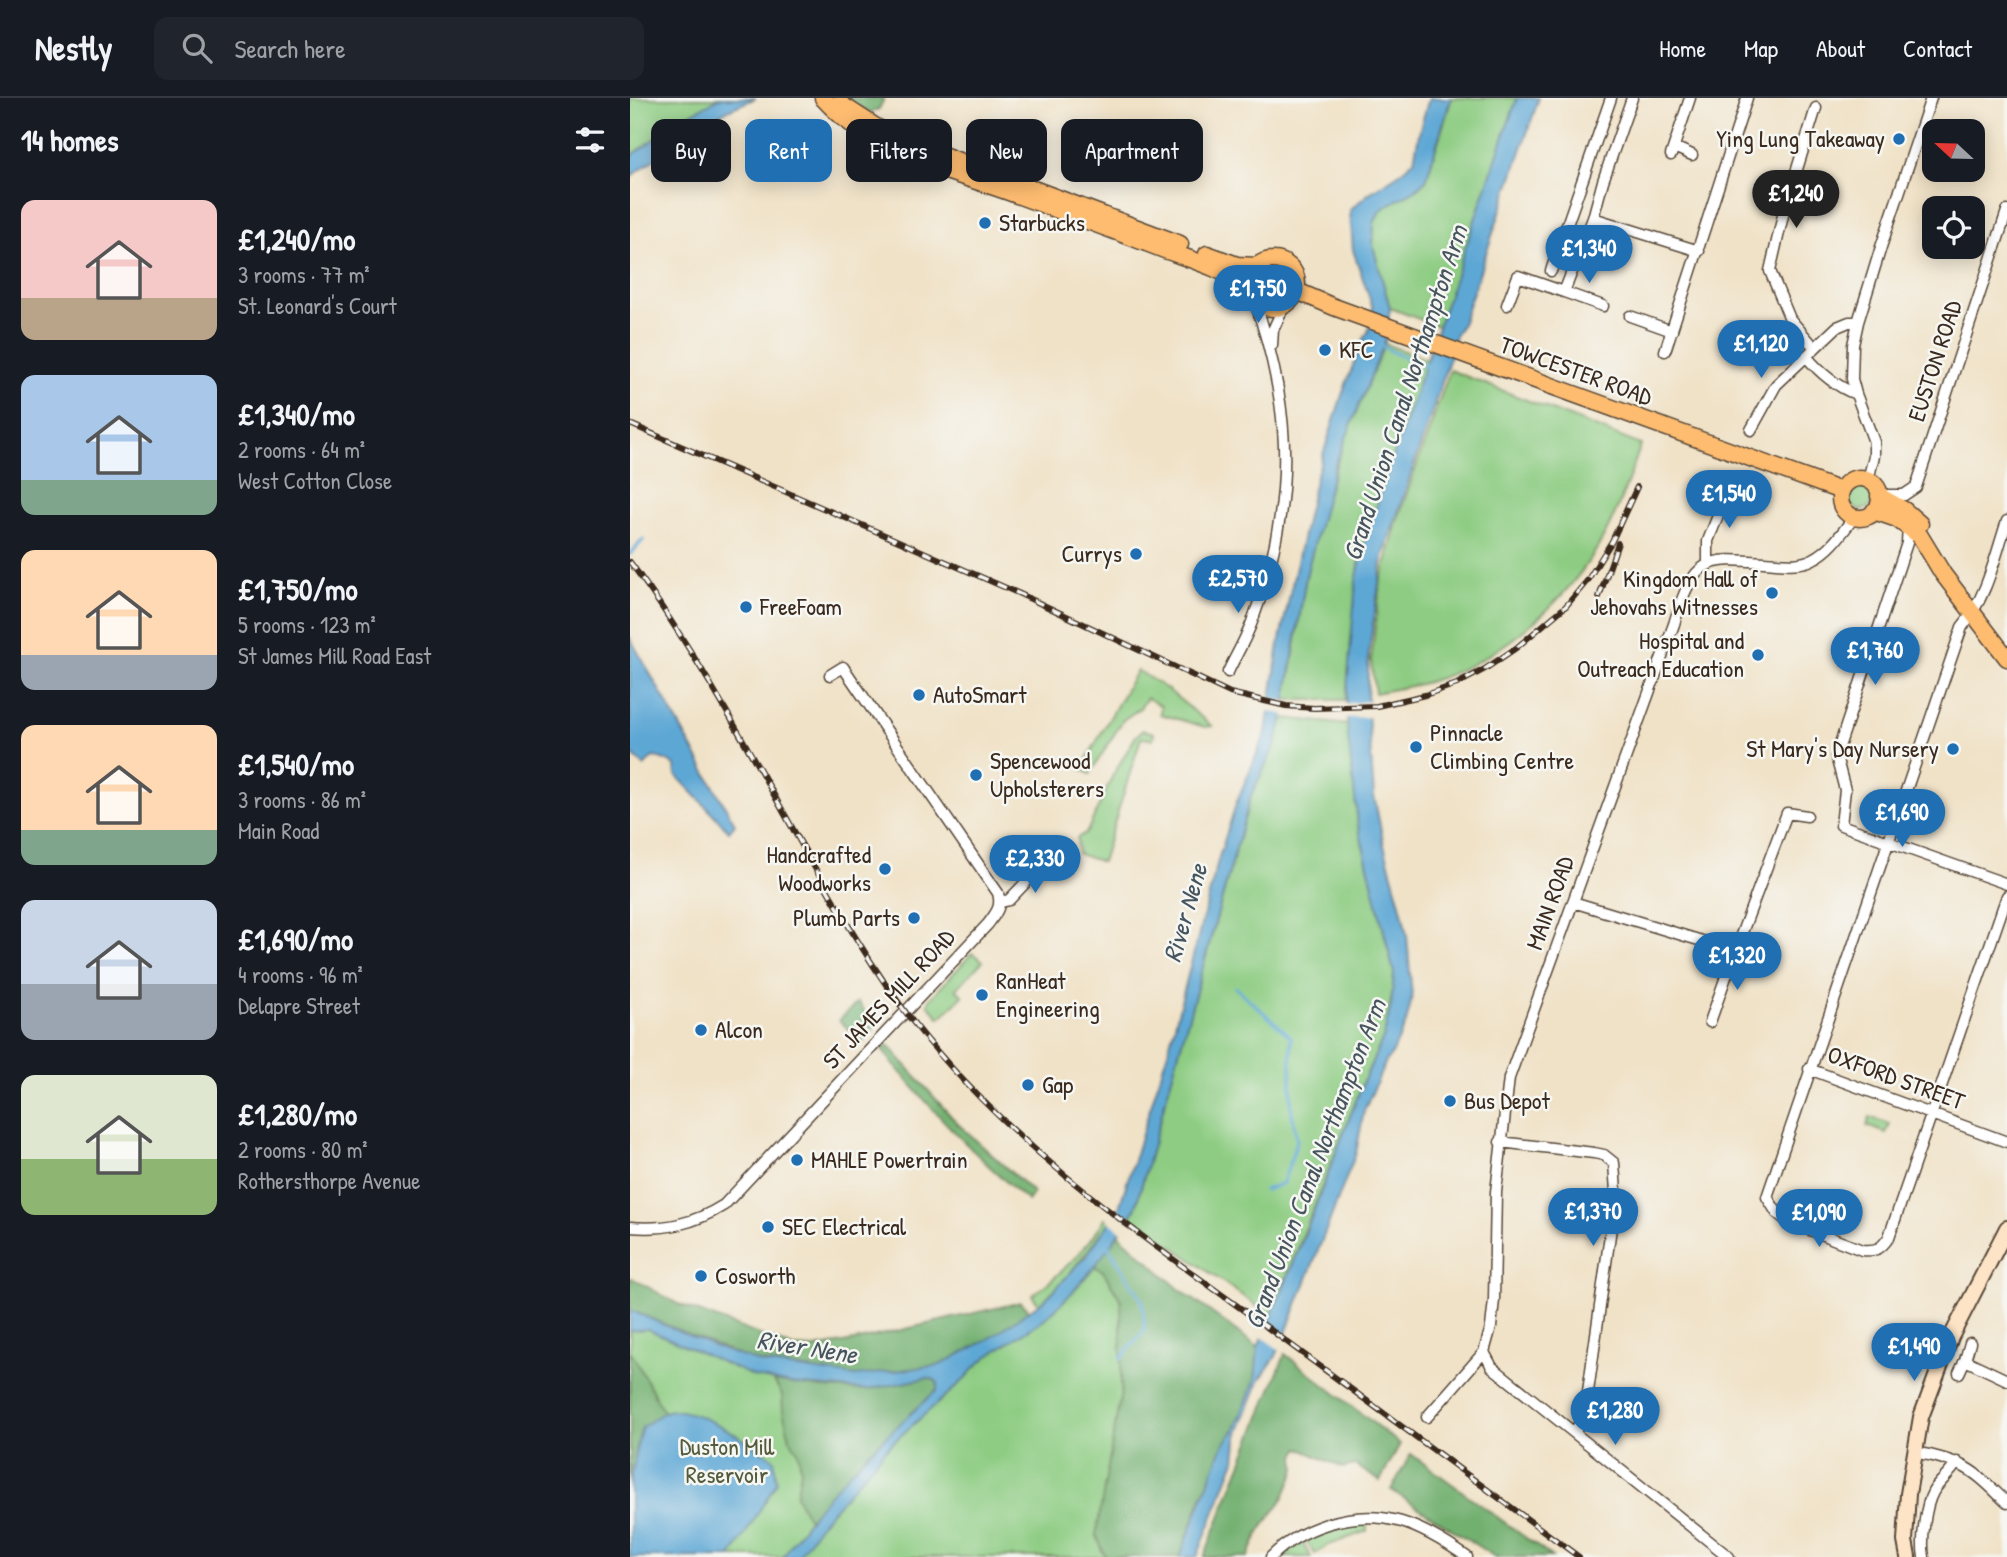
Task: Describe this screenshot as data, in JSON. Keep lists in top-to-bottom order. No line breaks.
{"streets":{"main road":["TOWCESTER ROAD"],"street":["EUSTON ROAD","MAIN ROAD","ST JAMES MILL ROAD","OXFORD STREET"]},"crossings":[["EUSTON ROAD","TOWCESTER ROAD"]],"water":["Grand Union Canal Northampton Arm","River Nene"],"parks":["Duston Mill Reservoir"],"places":["Ying Lung Takeaway","Starbucks","KFC","Currys","Kingdom Hall of Jehovahs Witnesses","FreeFoam","Hospital and Outreach Education","AutoSmart","Pinnacle Climbing Centre","St Mary's Day Nursery","Spencewood Upholsterers","Handcrafted Woodworks","Plumb Parts","RanHeat Engineering","Alcon","Gap","Bus Depot","MAHLE Powertrain","SEC Electrical","Cosworth"],"north":"left","page":{"header":"Nestly","search":"Search here","nav":["Home","Map","About","Contact"],"heading":"14 homes","chip":["Buy","Rent","Filters","New","Apartment"],"price":["£1,240","£1,340","£1,750","£1,120","£1,540","£2,570","£1,760","£1,690","£2,330","£1,320","£1,370","£1,090","£1,490","£1,280"],"list":[{"name":"£1,240/mo","note":"3 rooms · 77 m² · St. Leonard's Court"},{"name":"£1,340/mo","note":"2 rooms · 64 m² · West Cotton Close"},{"name":"£1,750/mo","note":"5 rooms · 123 m² · St James Mill Road East"},{"name":"£1,540/mo","note":"3 rooms · 86 m² · Main Road"},{"name":"£1,690/mo","note":"4 rooms · 96 m² · Delapre Street"},{"name":"£1,280/mo","note":"2 rooms · 80 m² · Rothersthorpe Avenue"}]}}
